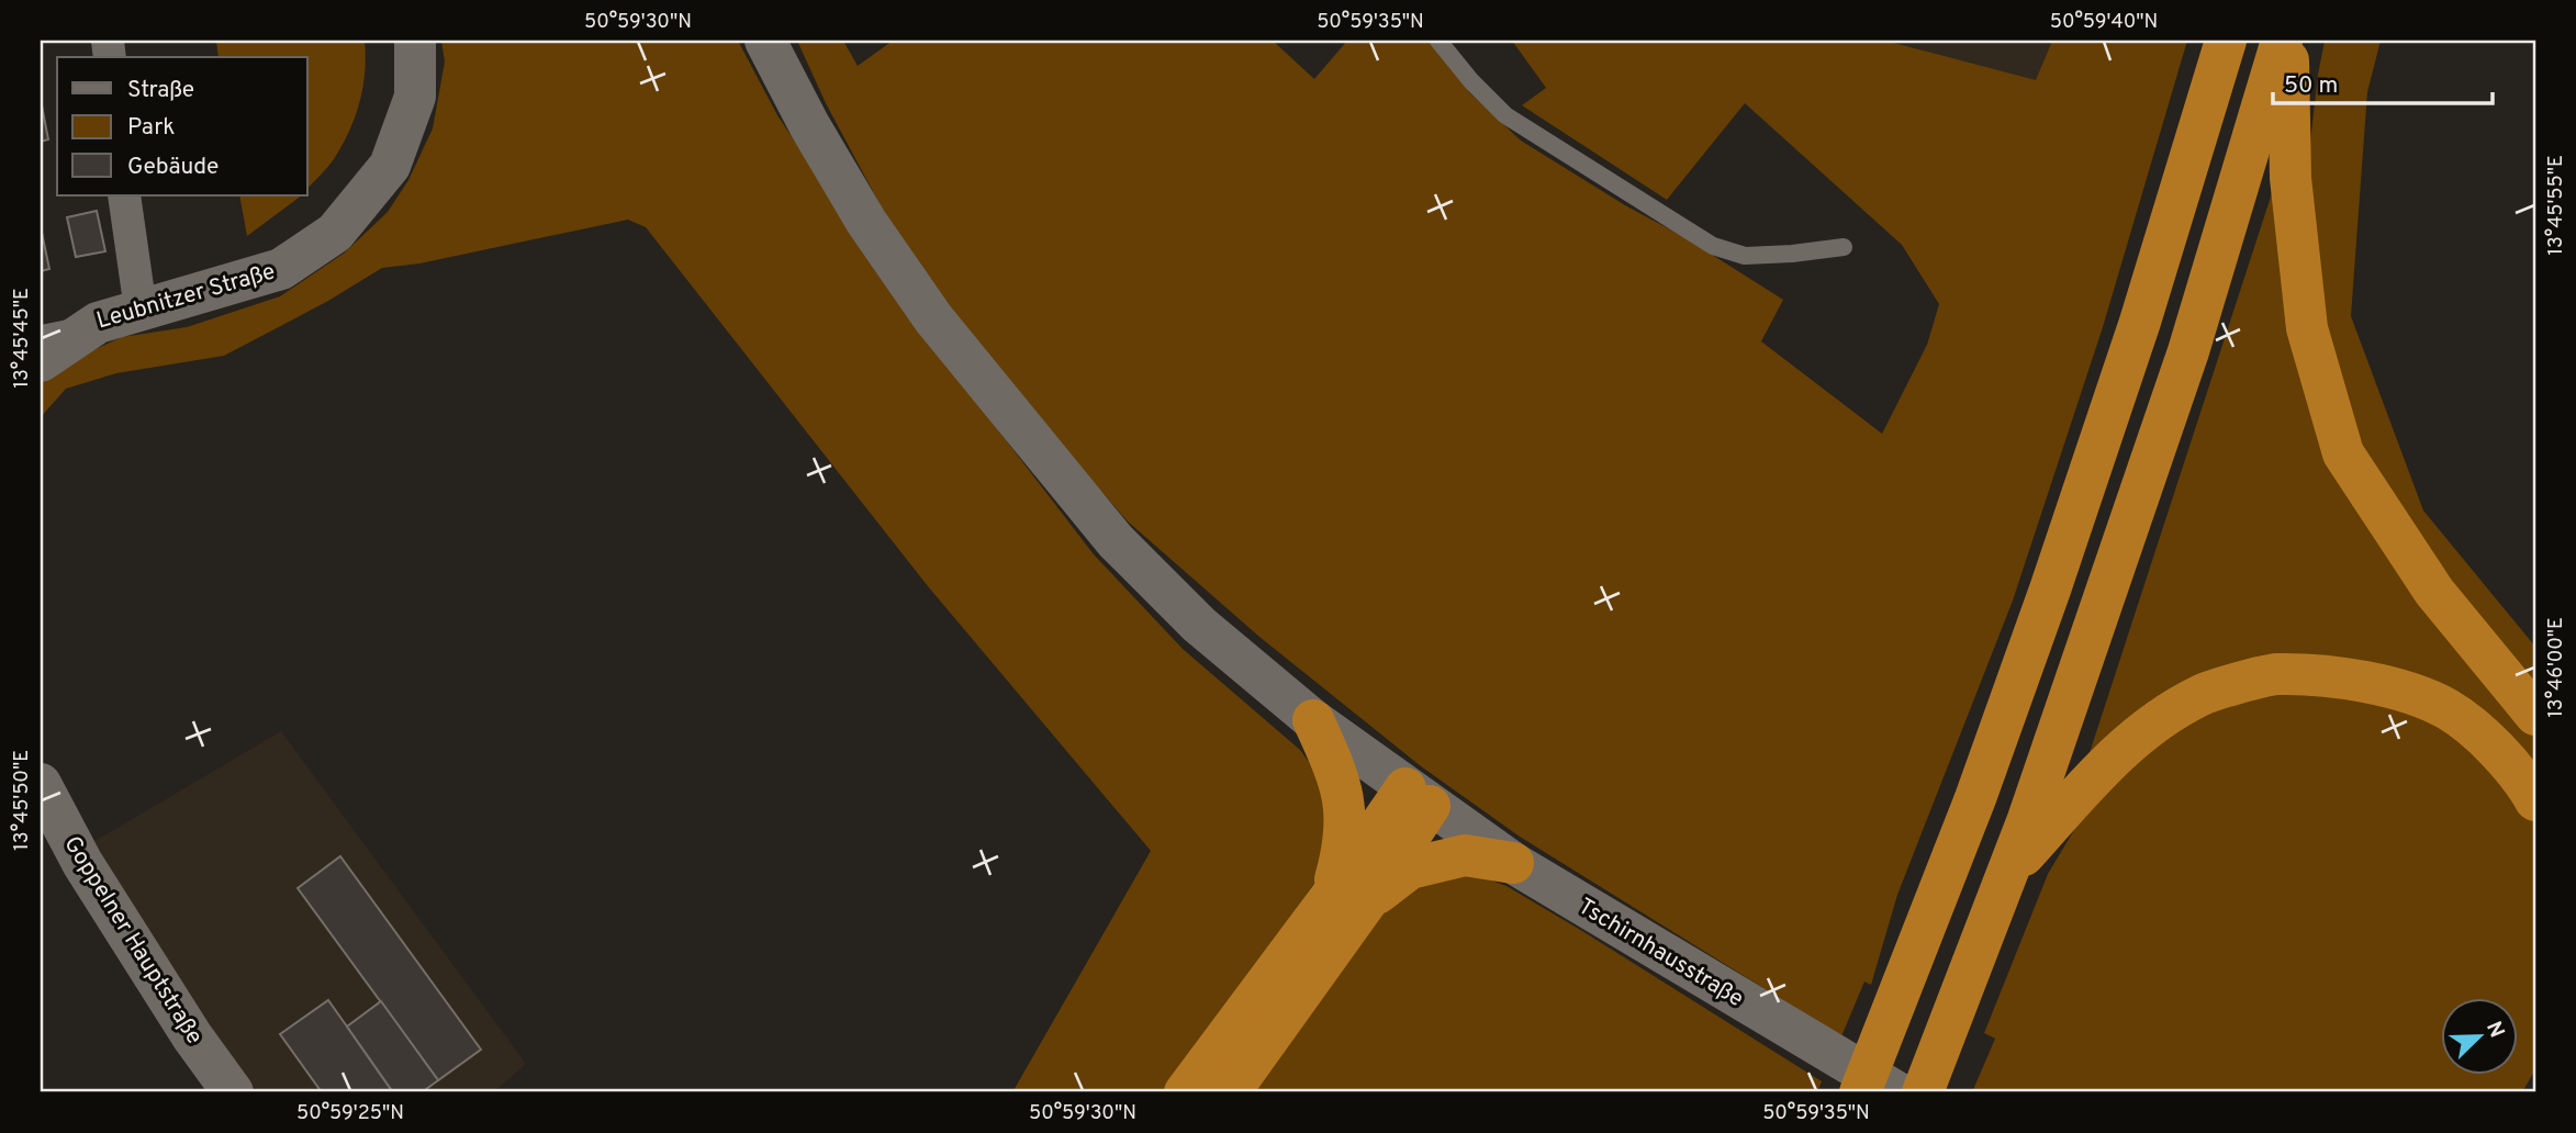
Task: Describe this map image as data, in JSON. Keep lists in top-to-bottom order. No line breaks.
{"streets":{"main road":["Leubnitzer Straße","Goppelner Hauptstraße","Tschirnhausstraße"]},"legend":["Straße","Park","Gebäude"],"scale_bar":"50 m","north":"top right","coordinates":["50°59'30\"N","50°59'35\"N","50°59'40\"N","13°45'55\"E","13°45'45\"E","13°46'00\"E","13°45'50\"E","50°59'25\"N"]}
